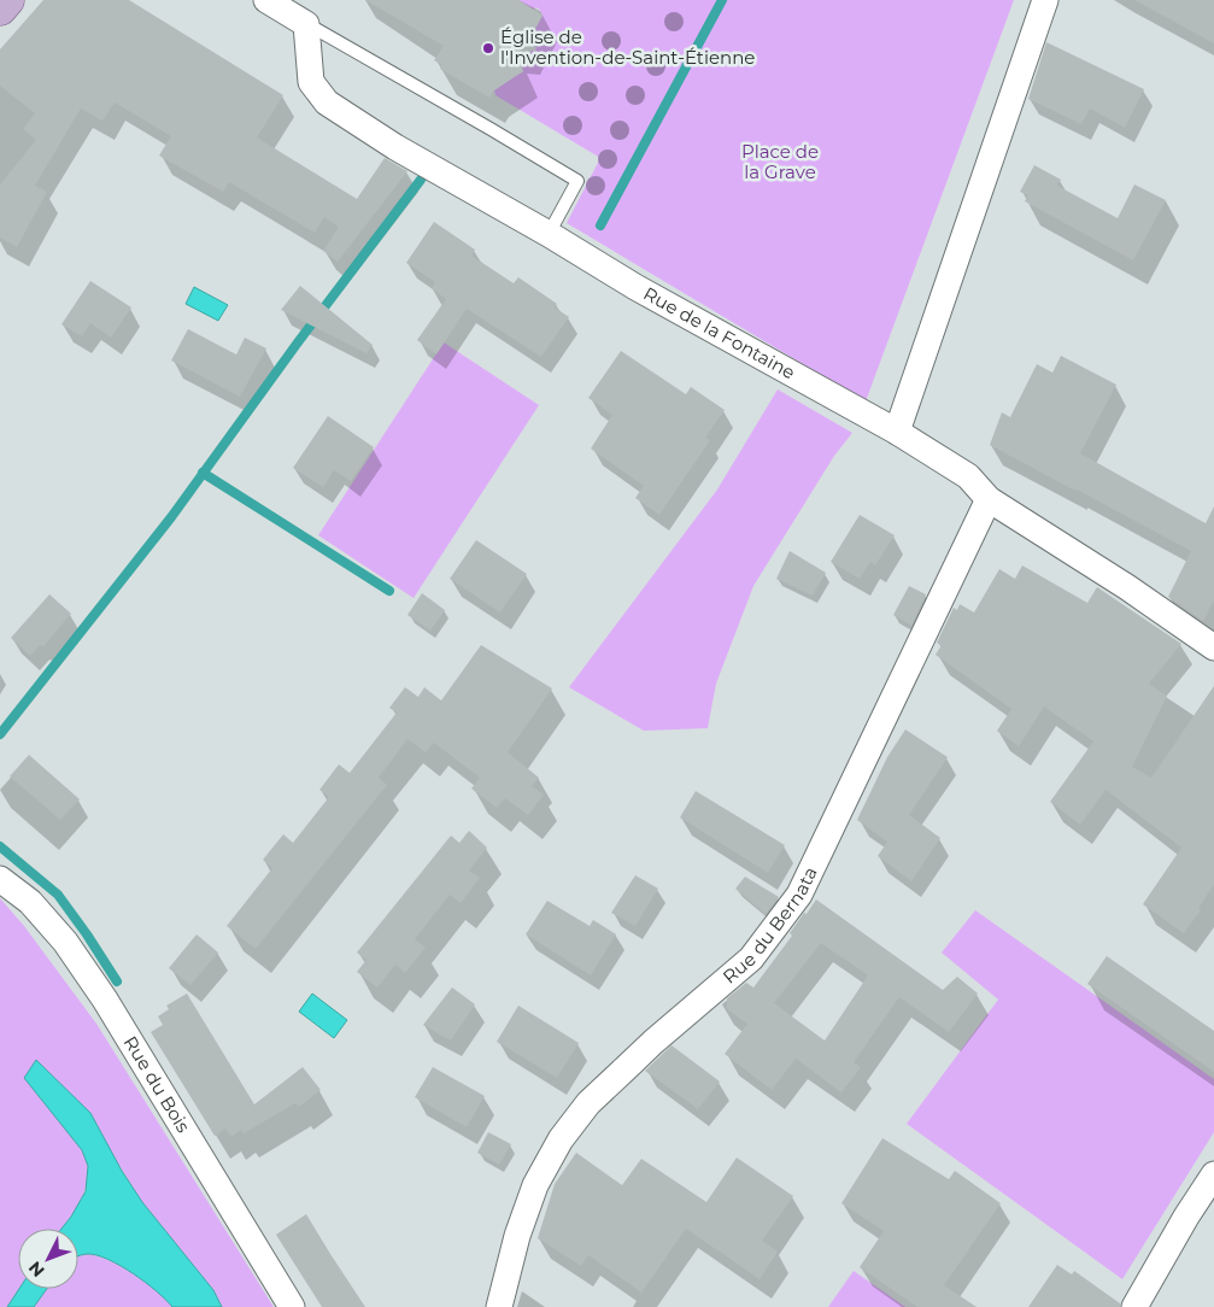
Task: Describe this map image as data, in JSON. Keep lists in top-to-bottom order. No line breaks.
{"streets":{"street":["Rue de la Fontaine","Rue du Bernata","Rue du Bois"]},"crossings":[["Rue de la Fontaine","Rue du Bernata"]],"parks":["Place de la Grave"],"places":["Église de l'Invention-de-Saint-Étienne"],"north":"bottom left"}
